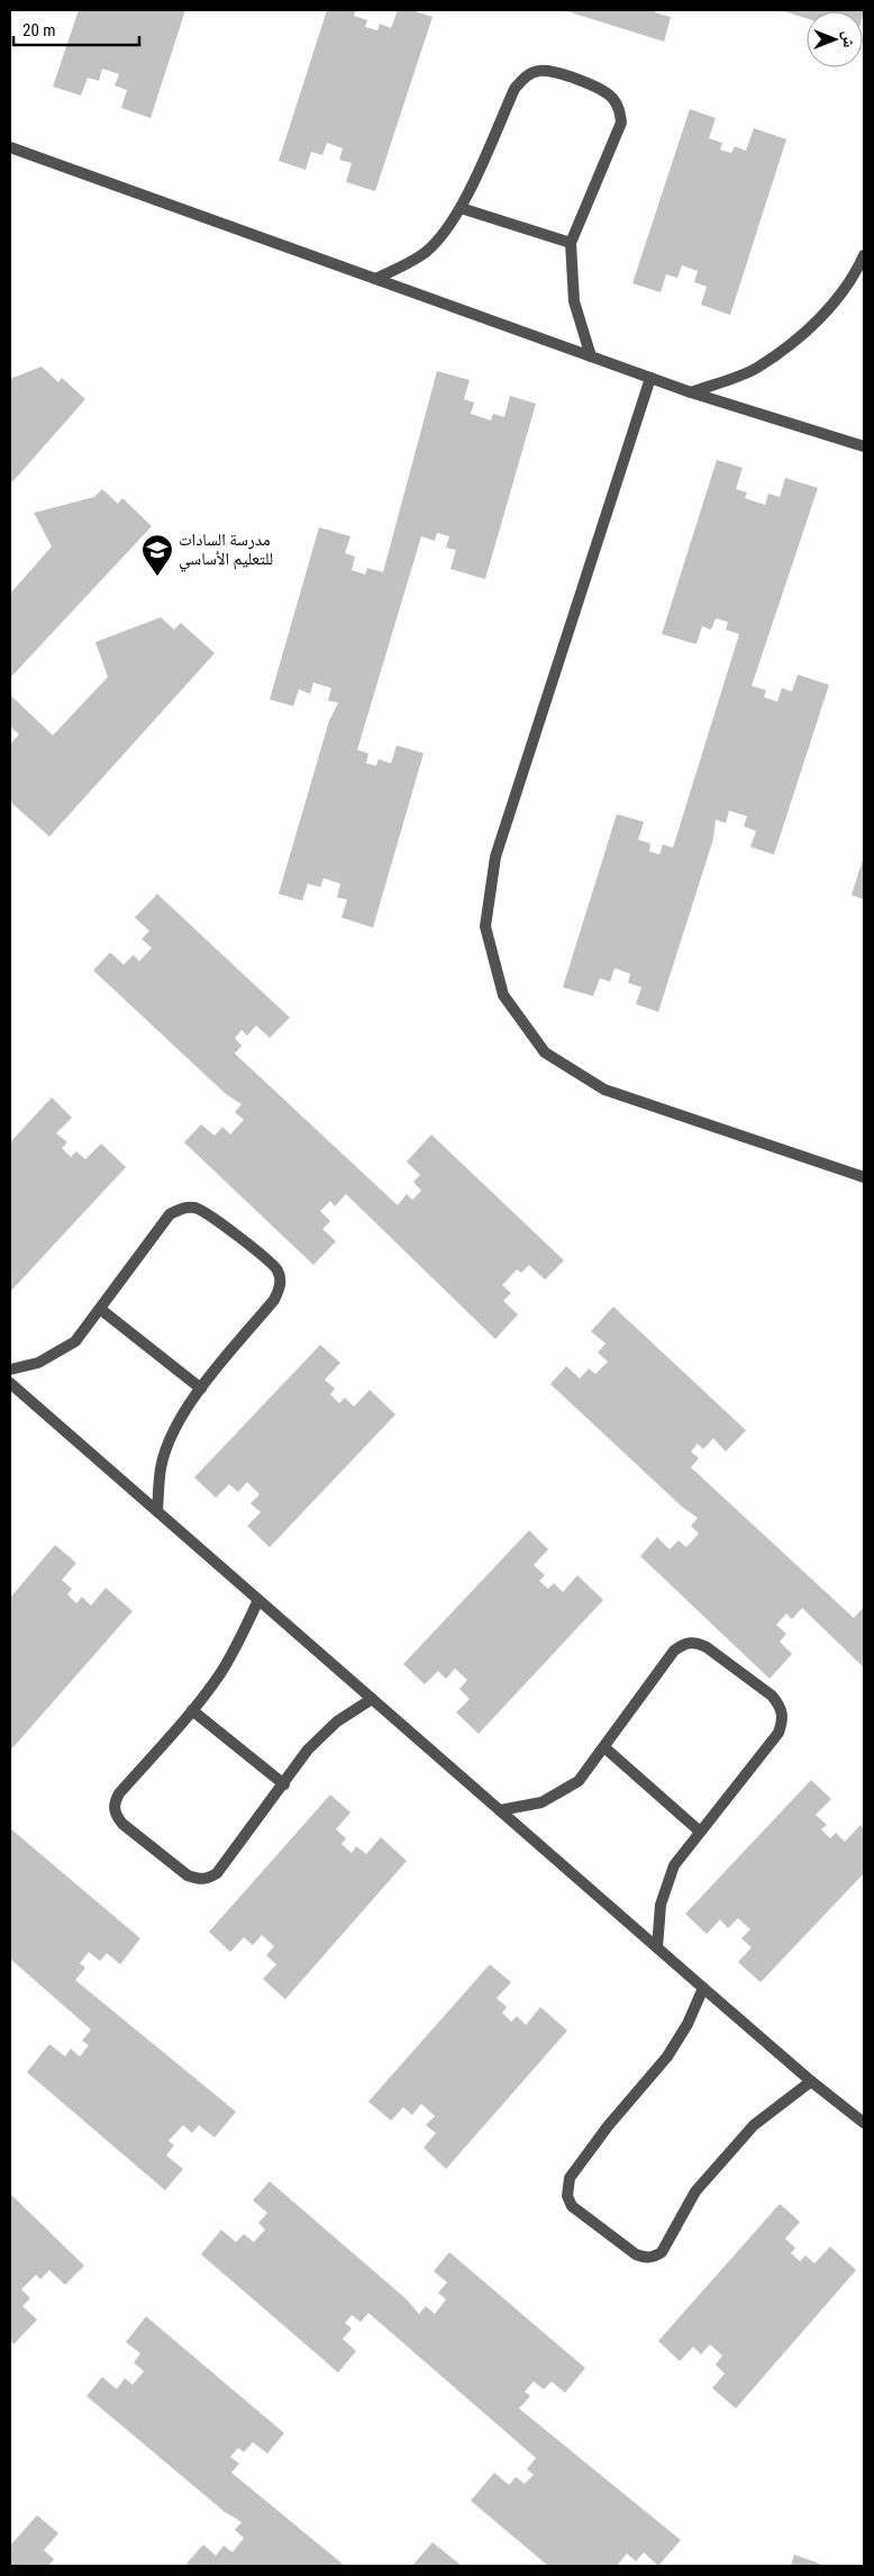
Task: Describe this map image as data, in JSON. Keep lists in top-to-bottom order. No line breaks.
{"places":{"school or university":["مدرسة السادات للتعليم الأساسي"]},"scale_bar":"20 m","north":"right"}
